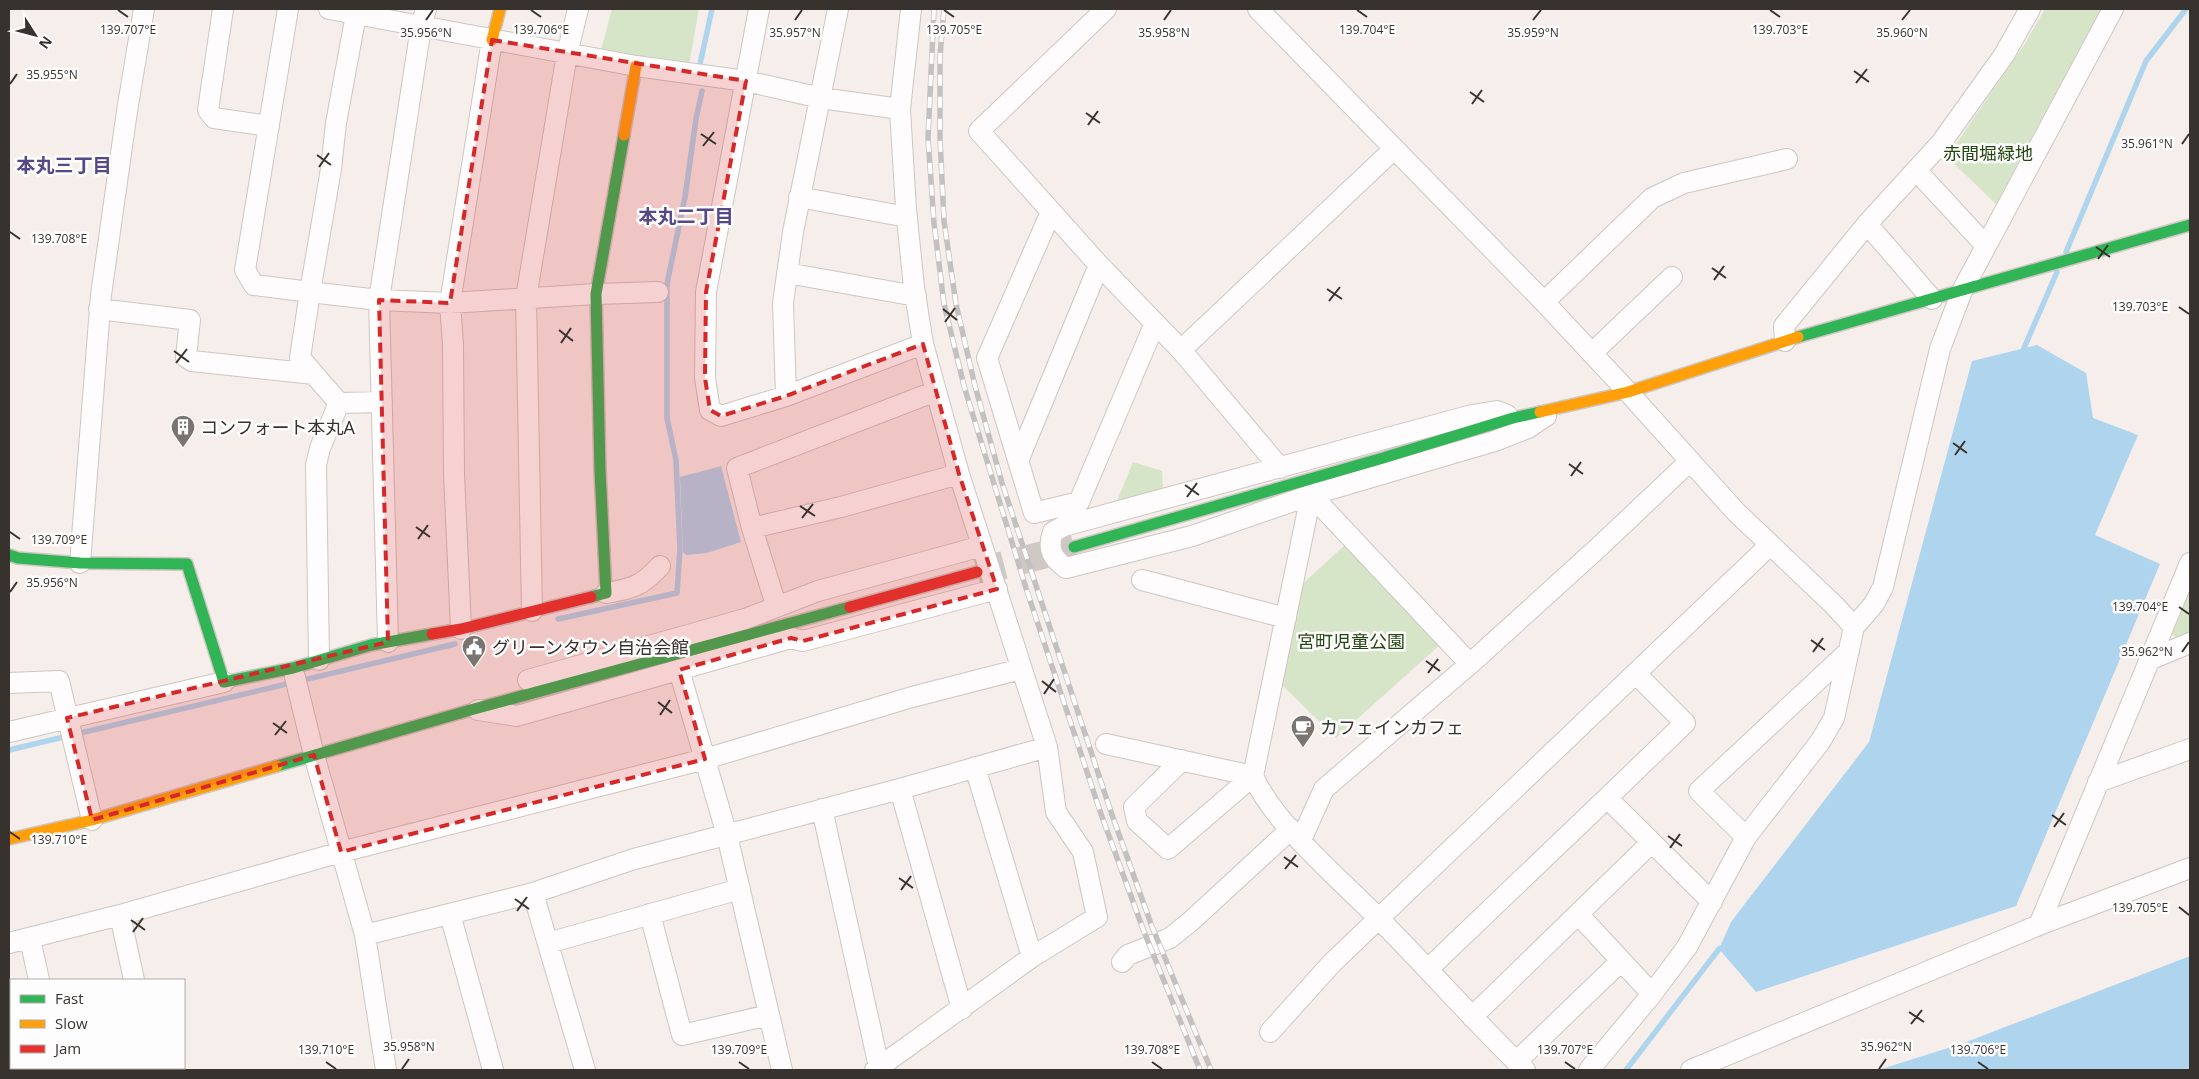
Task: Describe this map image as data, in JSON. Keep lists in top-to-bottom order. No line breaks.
{"districts":["本丸三丁目","本丸二丁目"],"parks":["赤間堀緑地","宮町児童公園"],"places":{"building":["コンフォート本丸A"],"public building":["グリーンタウン自治会館"],"cafe":["カフェインカフェ"]},"legend":["Fast","Slow","Jam"],"north":"bottom right","coordinates":["139.705°E","139.704°E","139.703°E","139.707°E","139.706°E","35.960°N","35.956°N","35.957°N","35.958°N","35.959°N","35.955°N","35.961°N","139.708°E","139.709°E","35.962°N","139.710°E"]}
